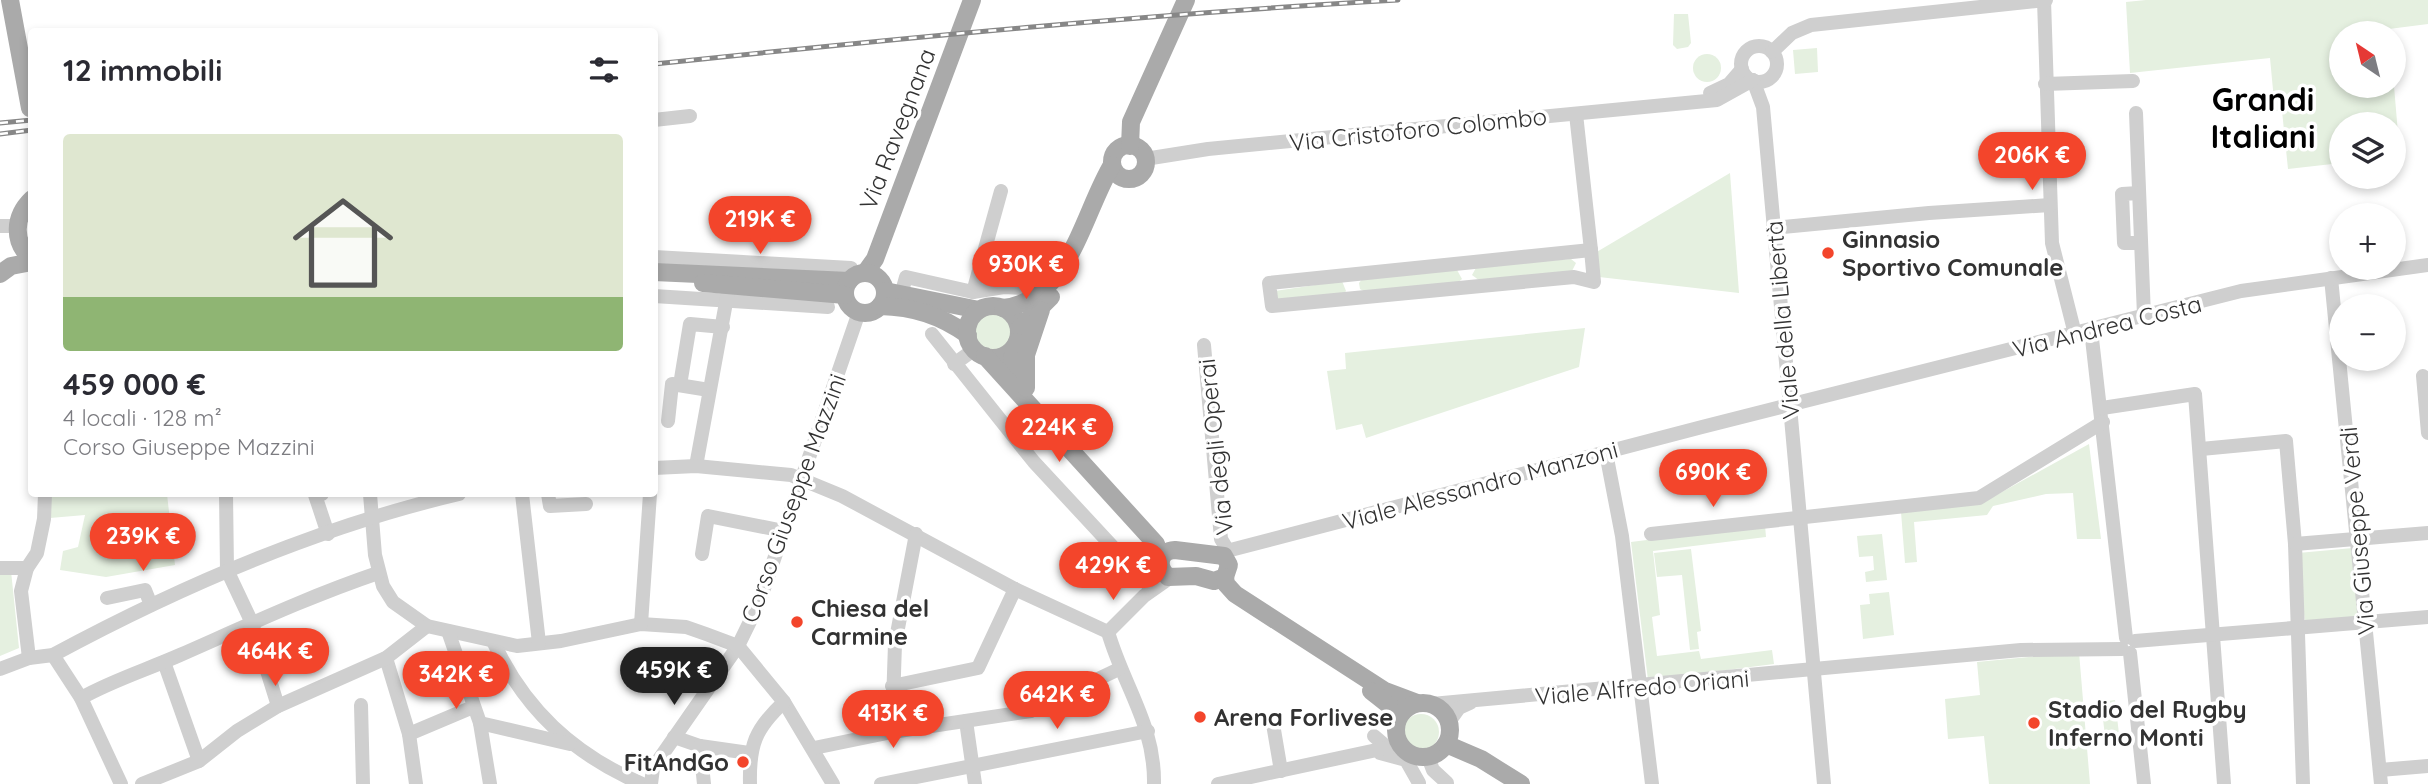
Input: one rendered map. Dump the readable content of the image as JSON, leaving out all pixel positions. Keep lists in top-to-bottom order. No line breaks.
{"streets":{"main road":["Via Ravegnana"],"street":["Via Cristoforo Colombo","Viale della Libertà","Via Andrea Costa","Via degli Operai","Viale Alessandro Manzoni","Corso Giuseppe Mazzini","Via Giuseppe Verdi","Viale Alfredo Oriani"]},"crossings":[["Via Ravegnana","Corso Giuseppe Mazzini"],["Viale della Libertà","Via Andrea Costa"],["Viale della Libertà","Viale Alessandro Manzoni"],["Viale della Libertà","Viale Alfredo Oriani"],["Via Andrea Costa","Viale Alessandro Manzoni"],["Via degli Operai","Viale Alessandro Manzoni"],["Via Giuseppe Verdi","Viale Alfredo Oriani"]],"districts":["Grandi Italiani"],"places":["Ginnasio Sportivo Comunale","Chiesa del Carmine","Arena Forlivese","Stadio del Rugby Inferno Monti","FitAndGo"],"north":"top left","page":{"map_buttons":["+","−"],"heading":"12 immobili","list":[{"name":"459 000 €","note":"4 locali · 128 m² · Corso Giuseppe Mazzini"}],"price":["206K €","219K €","930K €","224K €","690K €","239K €","429K €","464K €","459K €","342K €","642K €","413K €"]}}
